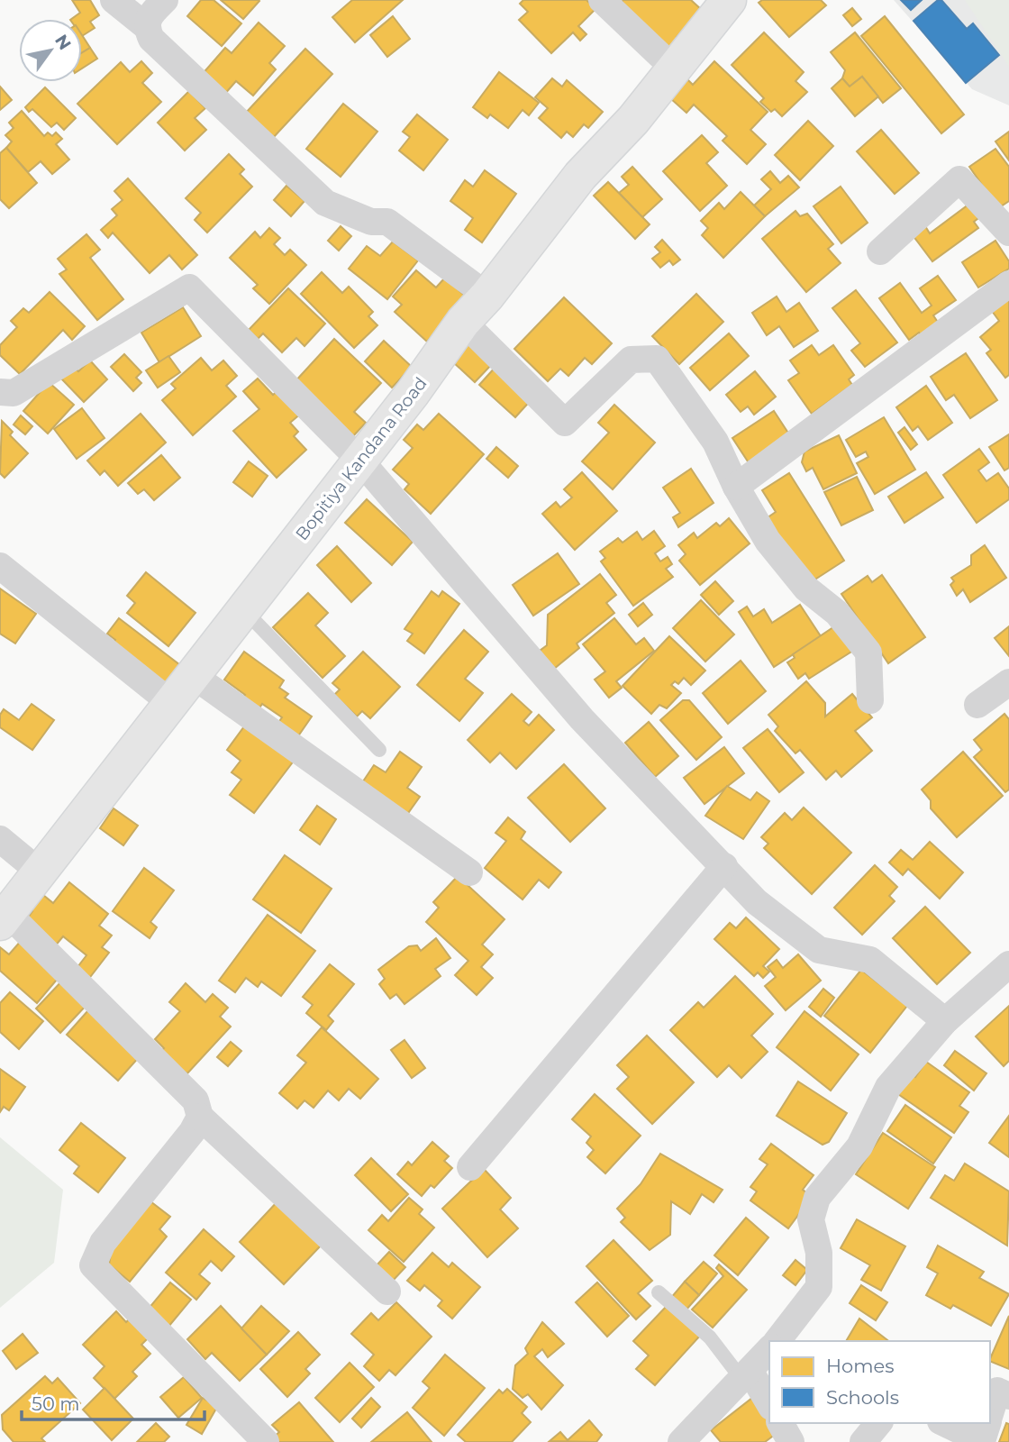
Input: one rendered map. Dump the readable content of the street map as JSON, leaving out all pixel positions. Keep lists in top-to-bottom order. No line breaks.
{"streets":{"main road":["Bopitiya Kandana Road"]},"legend":["Homes","Schools"],"scale_bar":"50 m","north":"top right"}
